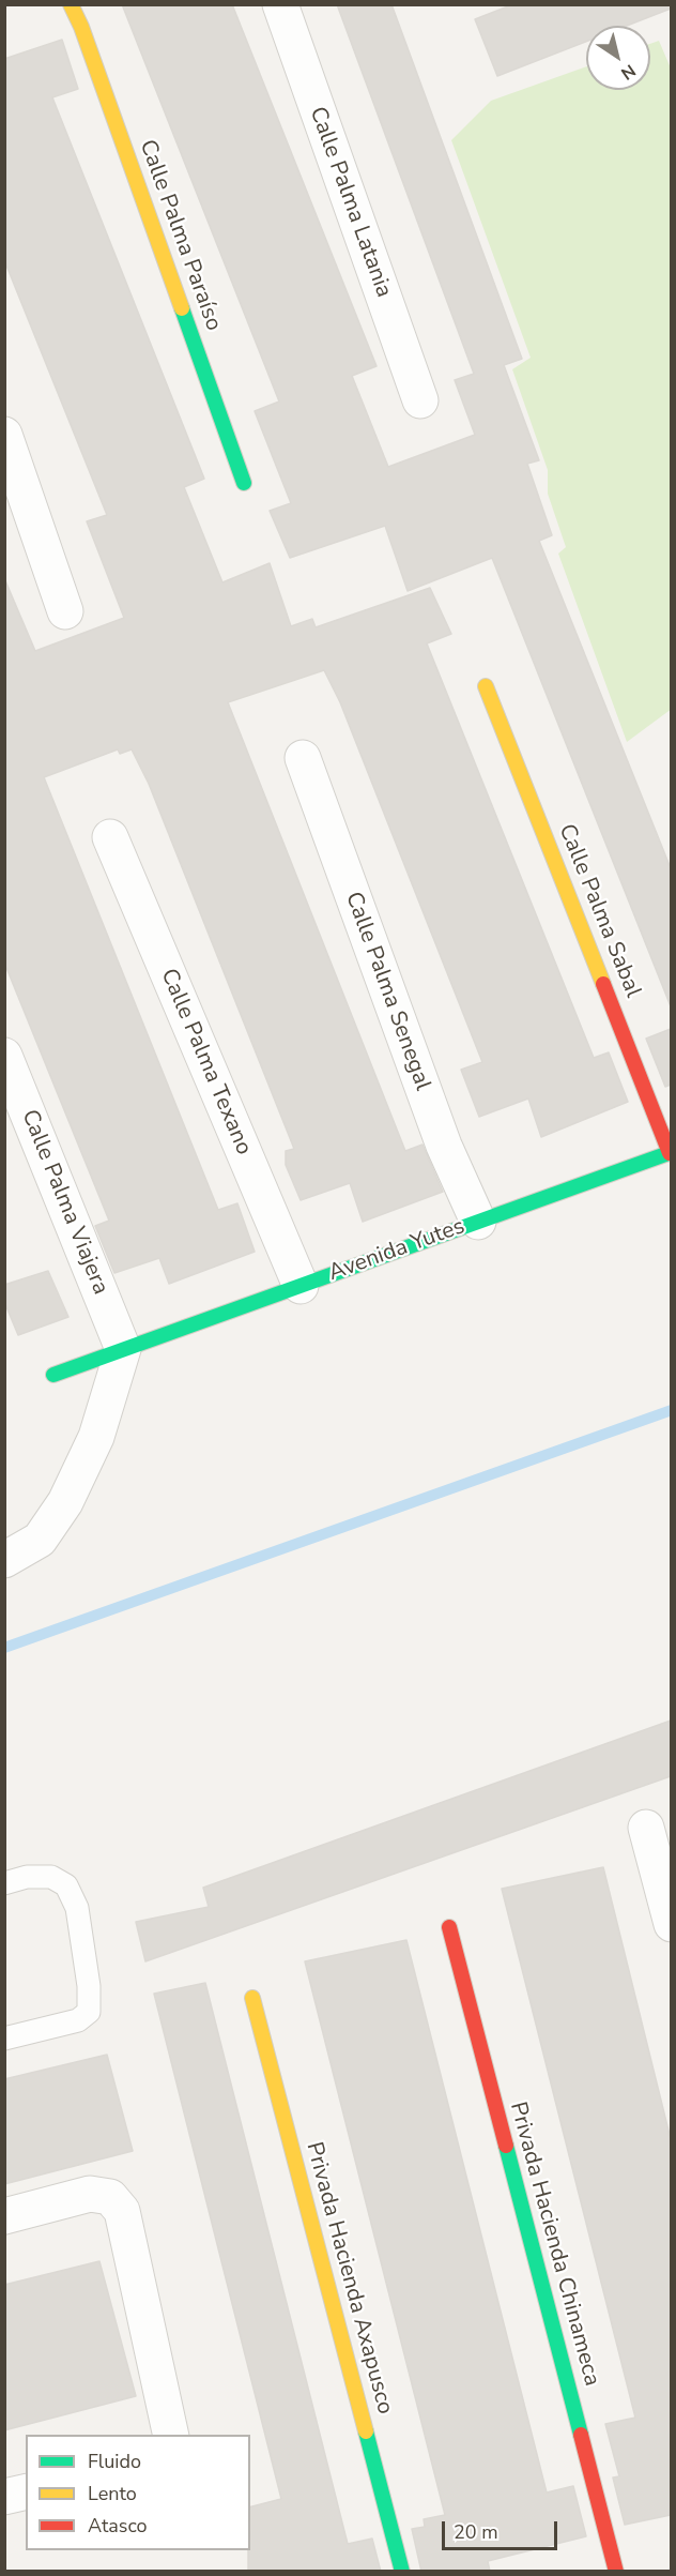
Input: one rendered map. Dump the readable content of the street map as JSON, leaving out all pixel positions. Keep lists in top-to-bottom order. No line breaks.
{"streets":{"street":["Calle Palma Latania","Calle Palma Paraíso","Calle Palma Sabal","Calle Palma Senegal","Calle Palma Texano","Calle Palma Viajera","Avenida Yutes","Privada Hacienda Chinameca","Privada Hacienda Axapusco"]},"crossings":[["Calle Palma Sabal","Avenida Yutes"],["Calle Palma Senegal","Avenida Yutes"],["Calle Palma Texano","Avenida Yutes"],["Calle Palma Viajera","Avenida Yutes"]],"legend":["Fluido","Lento","Atasco"],"scale_bar":"20 m","north":"bottom right"}
